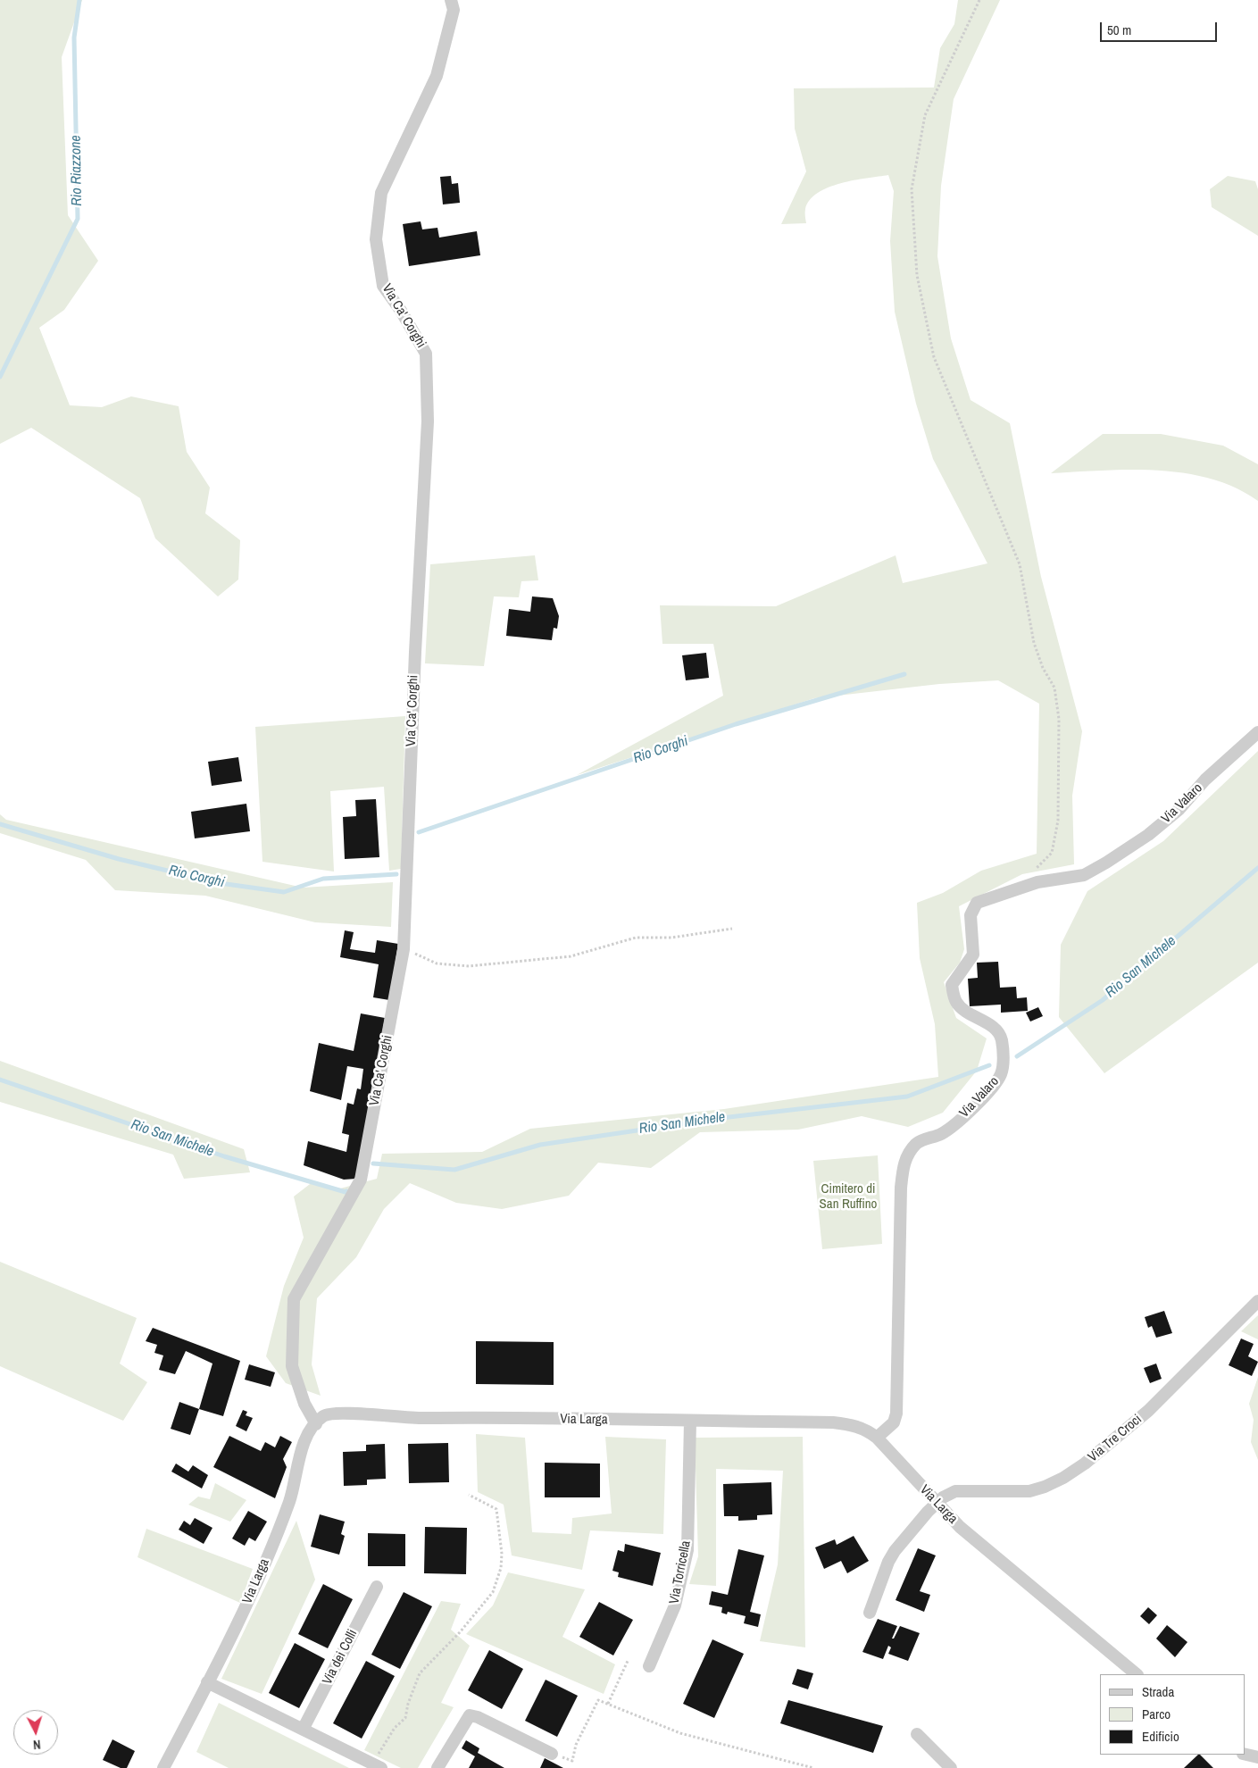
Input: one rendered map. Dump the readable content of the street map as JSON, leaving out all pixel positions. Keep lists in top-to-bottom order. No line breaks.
{"streets":{"street":["Via Ca' Corghi","Via Valaro","Via Larga","Via Tre Croci","Via Torricella","Via dei Colli"]},"crossings":[["Via Ca' Corghi","Via Larga"],["Via Valaro","Via Larga"],["Via Larga","Via Tre Croci"],["Via Larga","Via Torricella"]],"water":["Rio Riazzone","Rio Corghi","Rio San Michele"],"parks":["Cimitero di San Ruffino"],"legend":["Strada","Parco","Edificio"],"scale_bar":"50 m","north":"bottom"}
